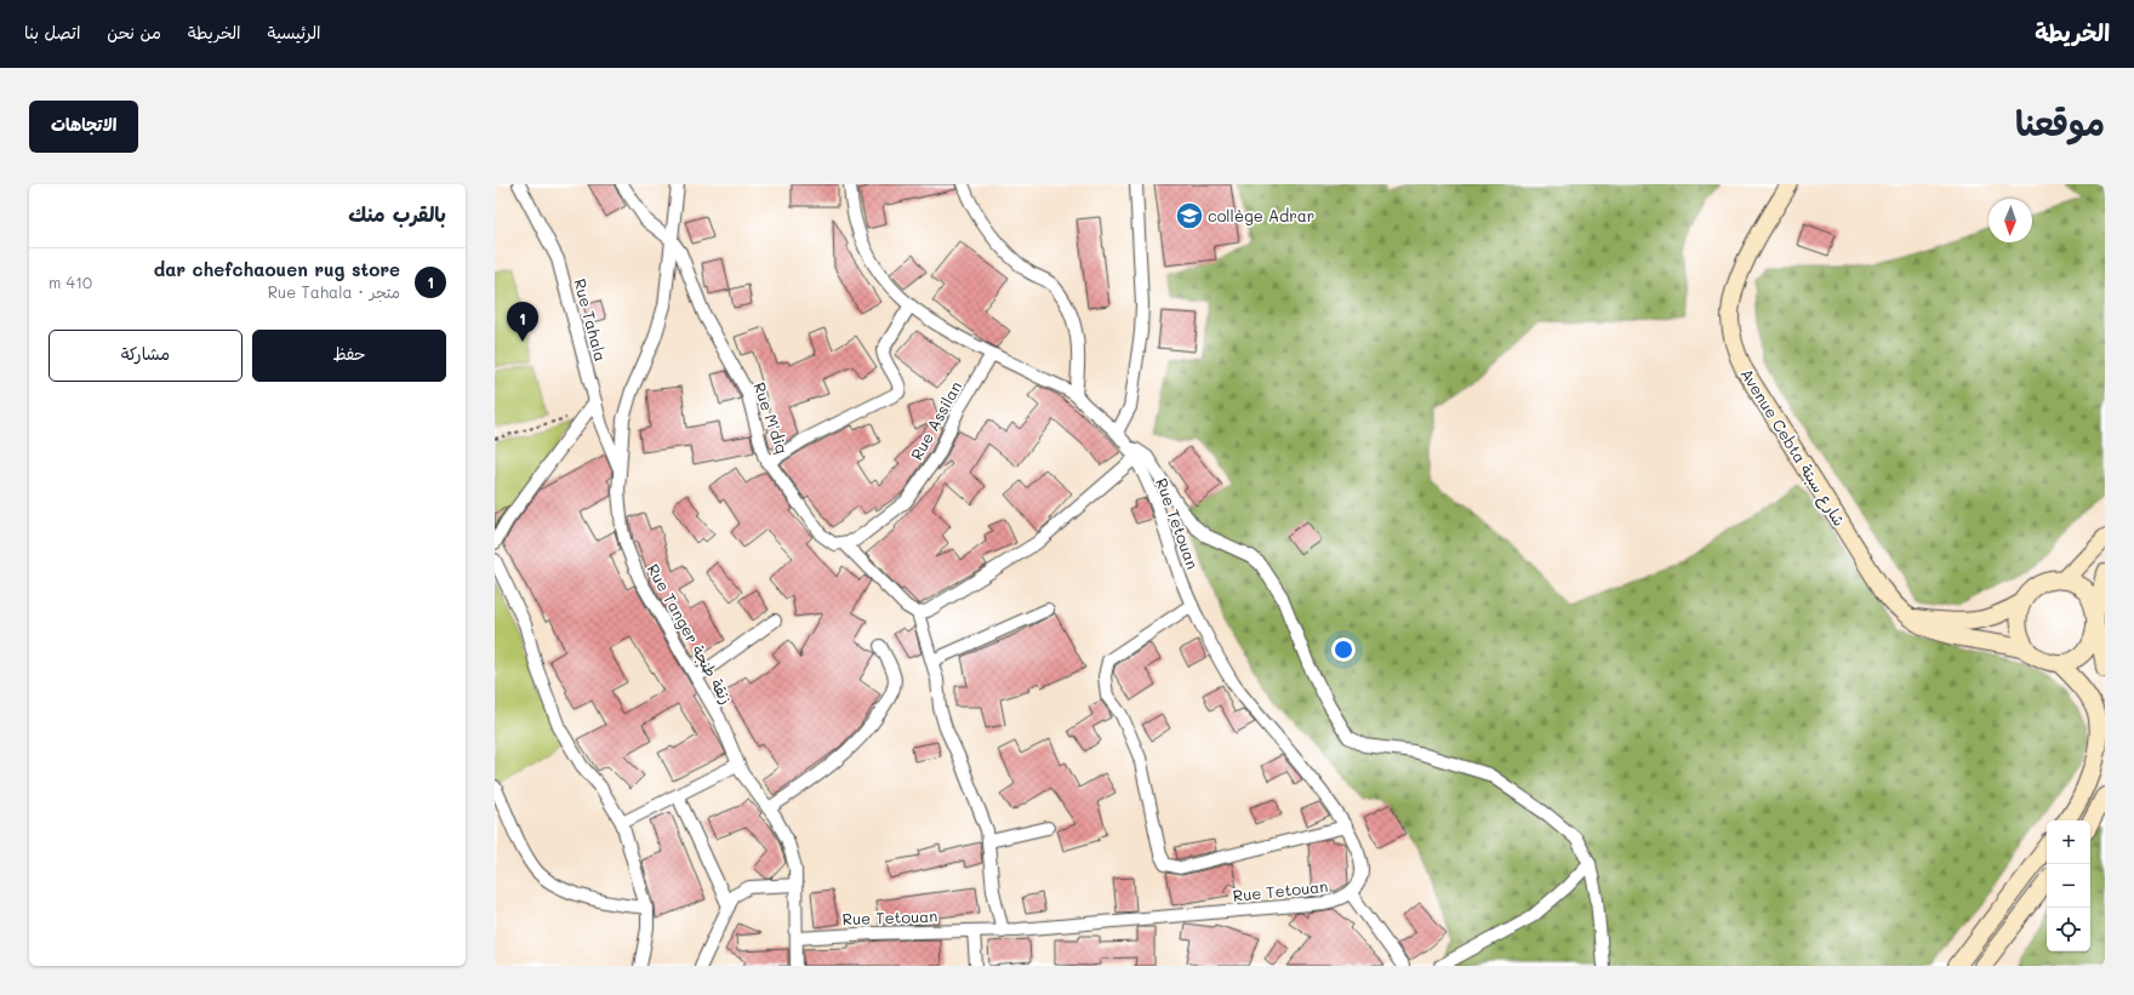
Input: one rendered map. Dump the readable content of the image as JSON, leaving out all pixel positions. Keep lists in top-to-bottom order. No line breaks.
{"streets":{"main road":["Avenue Cebta شارع سبتة"],"street":["Rue Tahala","Rue M'diq","Rue Assilan","Rue Tetouan","Rue Tanger زنقة طنجة"]},"crossings":[["Rue Tahala","Rue Tanger زنقة طنجة"],["Rue M'diq","Rue Assilan"],["Rue M'diq","Rue Tanger زنقة طنجة"],["Rue Assilan","Rue Tetouan"],["Rue Tetouan","Rue Tanger زنقة طنجة"]],"places":{"school or university":["collège Adrar"]},"north":"bottom","page":{"header":"الخريطة","nav":["الرئيسية","الخريطة","من نحن","اتصل بنا"],"title":"موقعنا","buttons":["الاتجاهات",["حفظ","مشاركة"]],"heading":"بالقرب منك","list":[{"mark":"1","name":"dar chefchaouen rug store","note":"متجر · Rue Tahala","value":"410 m"}],"pins":"1","map_buttons":["+","−"]}}
